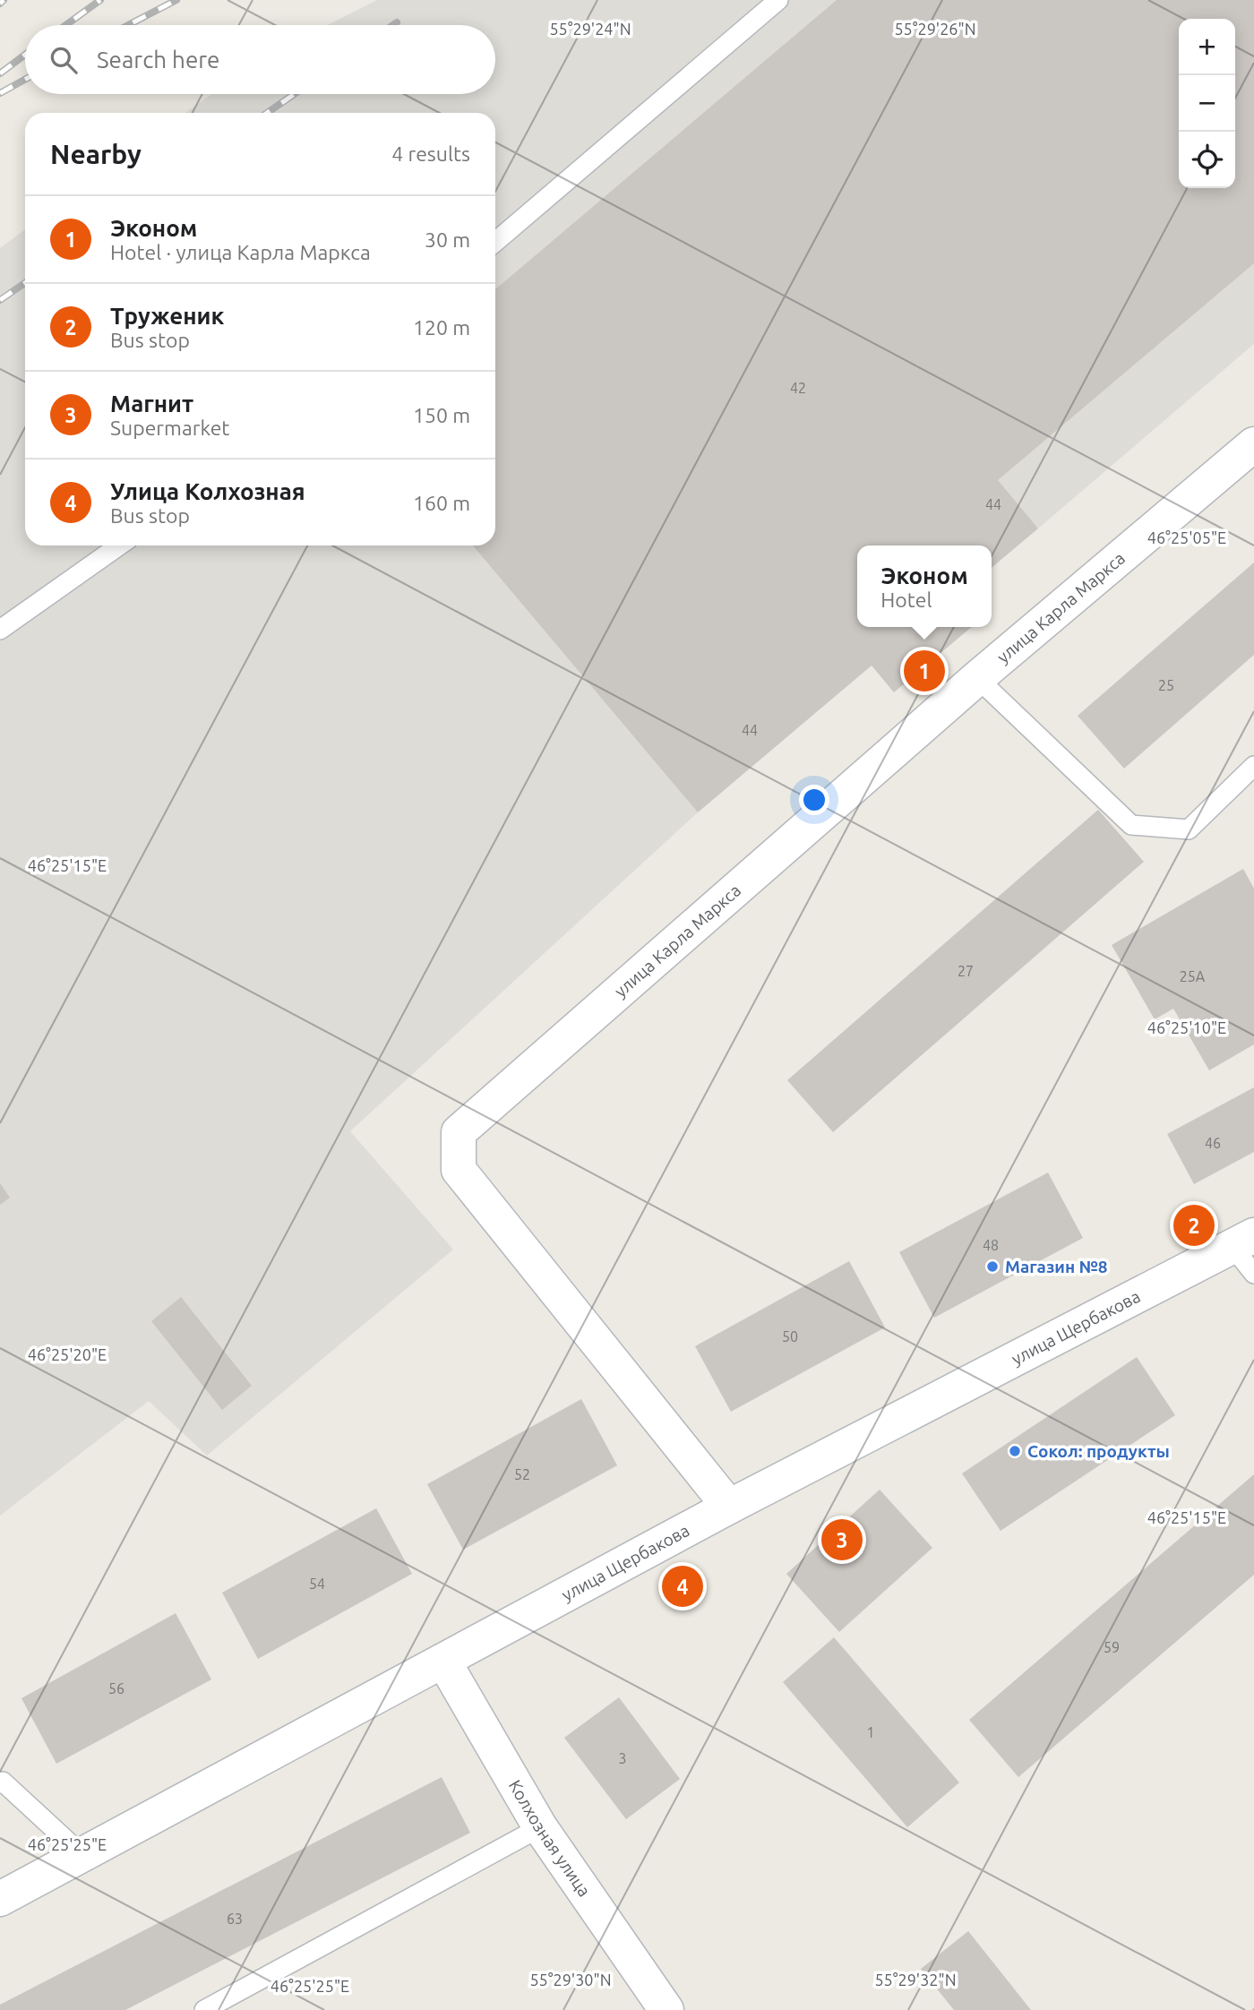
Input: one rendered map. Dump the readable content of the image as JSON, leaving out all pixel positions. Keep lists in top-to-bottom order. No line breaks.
{"streets":{"street":["улица Карла Маркса","улица Щербакова","Колхозная улица"]},"crossings":[["улица Карла Маркса","улица Щербакова"],["улица Щербакова","Колхозная улица"]],"places":["Магазин №8","Сокол: продукты"],"house_numbers":["42","44","25","44","27","25А","46","48","50","52","54","59","56","1","3","63"],"page":{"map_buttons":["+","−"],"search":"Search here","heading":["Nearby","4 results"],"list":[{"mark":"1","name":"Эконом","note":"Hotel · улица Карла Маркса","value":"30 m"},{"mark":"2","name":"Труженик","note":"Bus stop","value":"120 m"},{"mark":"3","name":"Магнит","note":"Supermarket","value":"150 m"},{"mark":"4","name":"Улица Колхозная","note":"Bus stop","value":"160 m"}],"popup":["Эконом","Hotel"],"pins":["1","2","3","4"]},"coordinates":["55°29'24\"N","55°29'26\"N","46°25'05\"E","46°25'15\"E","46°25'10\"E","46°25'20\"E","46°25'25\"E","55°29'30\"N","55°29'32\"N"]}
